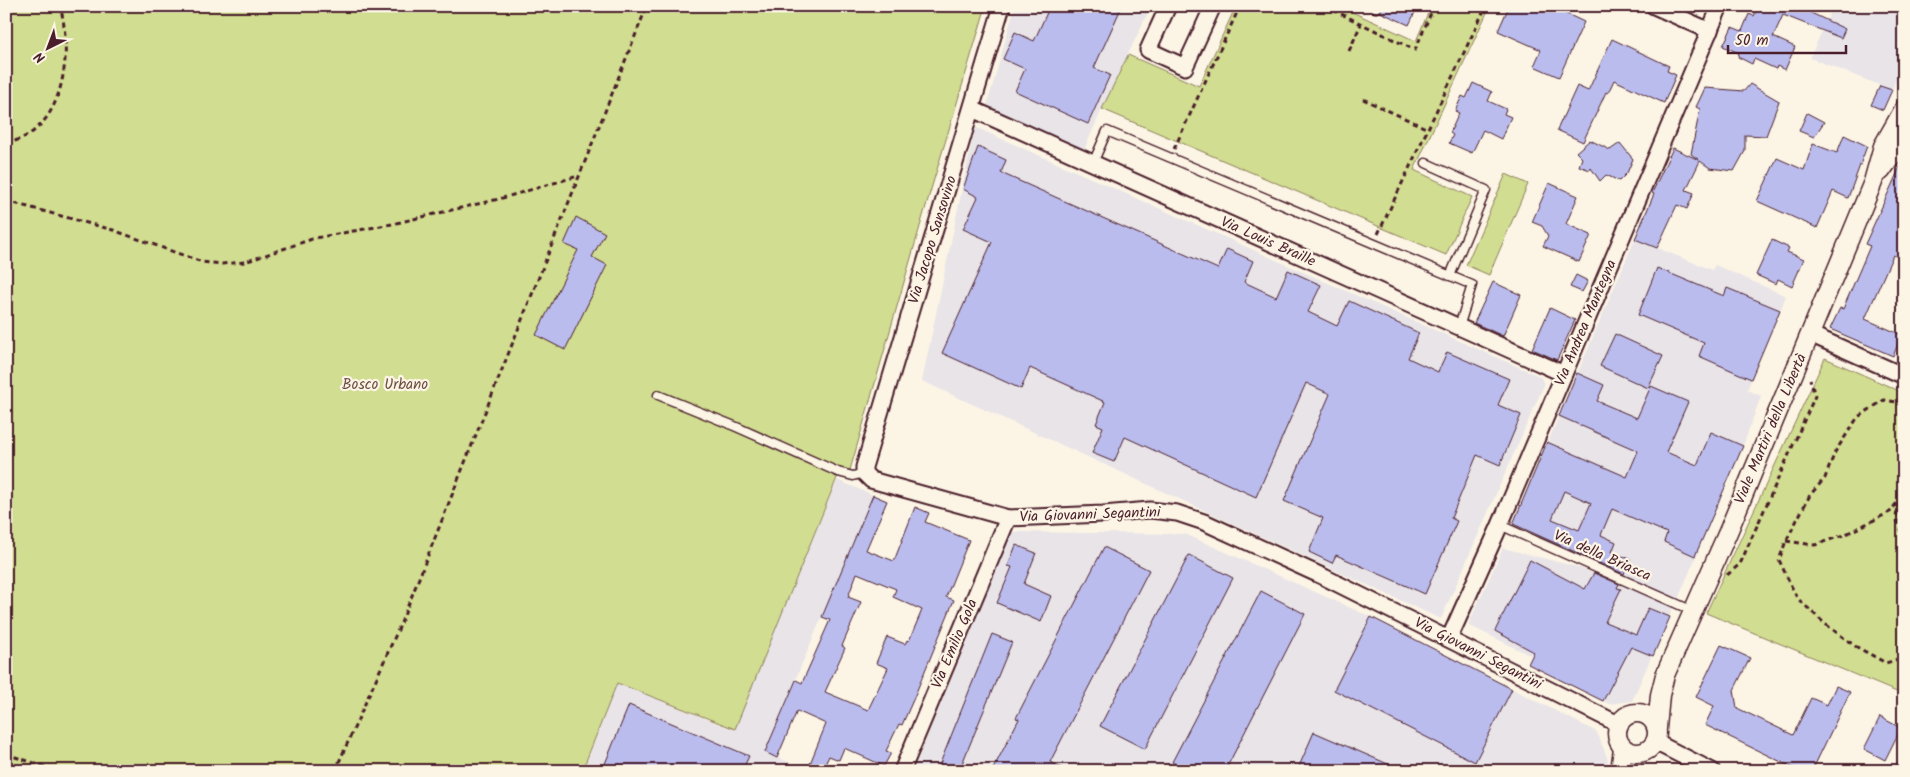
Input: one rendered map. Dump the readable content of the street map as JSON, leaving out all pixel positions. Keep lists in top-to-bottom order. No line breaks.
{"streets":{"street":["Via Jacopo Sansovino","Via Louis Braille","Via Andrea Mantegna","Viale Martiri della Libertà","Via Giovanni Segantini","Via Emilio Gola"],"lane":["Via della Briasca"]},"crossings":[["Via Jacopo Sansovino","Via Louis Braille"],["Via Jacopo Sansovino","Via Giovanni Segantini"],["Via Louis Braille","Via Andrea Mantegna"],["Via Andrea Mantegna","Via Giovanni Segantini"],["Via Andrea Mantegna","Via della Briasca"],["Viale Martiri della Libertà","Via Giovanni Segantini"],["Viale Martiri della Libertà","Via della Briasca"],["Via Giovanni Segantini","Via Emilio Gola"]],"parks":["Bosco Urbano"],"scale_bar":"50 m","north":"bottom left"}
